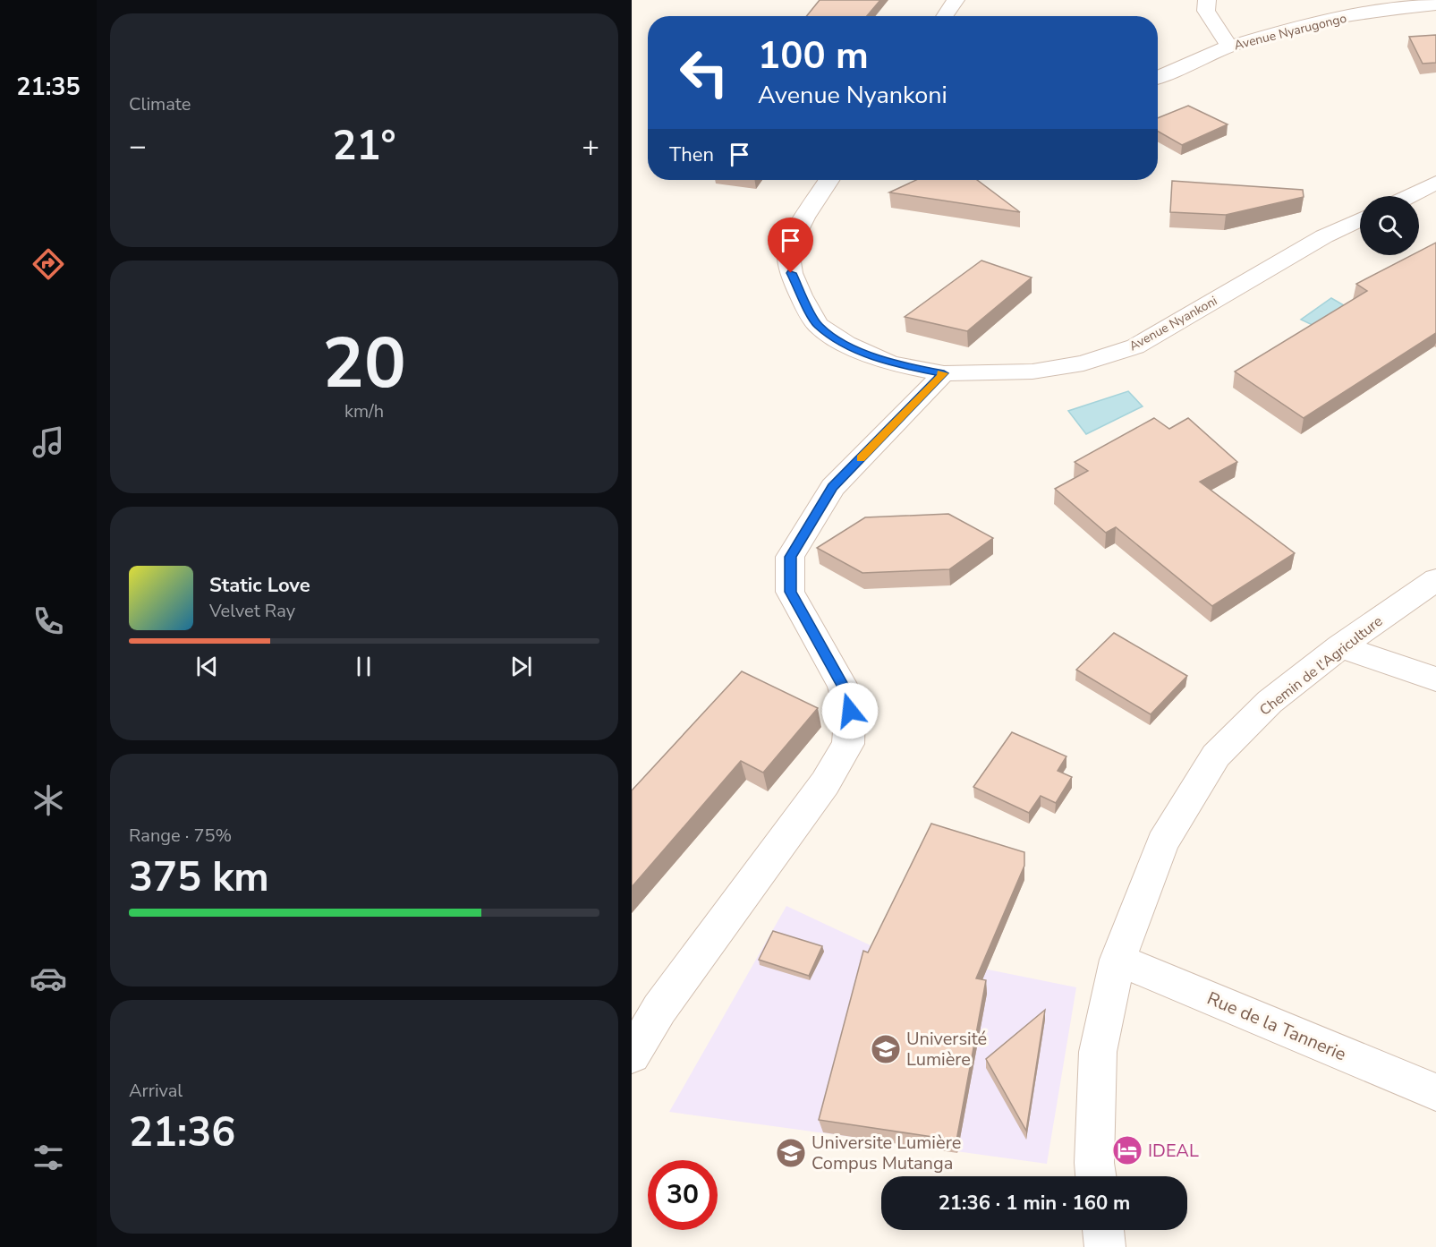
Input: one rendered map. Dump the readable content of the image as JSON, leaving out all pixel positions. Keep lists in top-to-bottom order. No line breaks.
{"streets":{"street":["Avenue Nyarugongo","Avenue Nyankoni","Chemin de l'Agriculture","Rue de la Tannerie"]},"crossings":[["Chemin de l'Agriculture","Rue de la Tannerie"]],"places":{"school or university":["Université Lumière","Universite Lumière Compus Mutanga"],"hotel":["IDEAL"]},"page":{"tabs":"21:35","tile":["Climate",["20","km/h"],["Range · 75%","375 km"],["Arrival","21:36"]],"turn":["100 m","Avenue Nyankoni"],"heat":["−","21°","+"],"then":"Then","song":["Static Love","Velvet Ray"],"limit":"30","trip":"21:36 · 1 min · 160 m"}}
